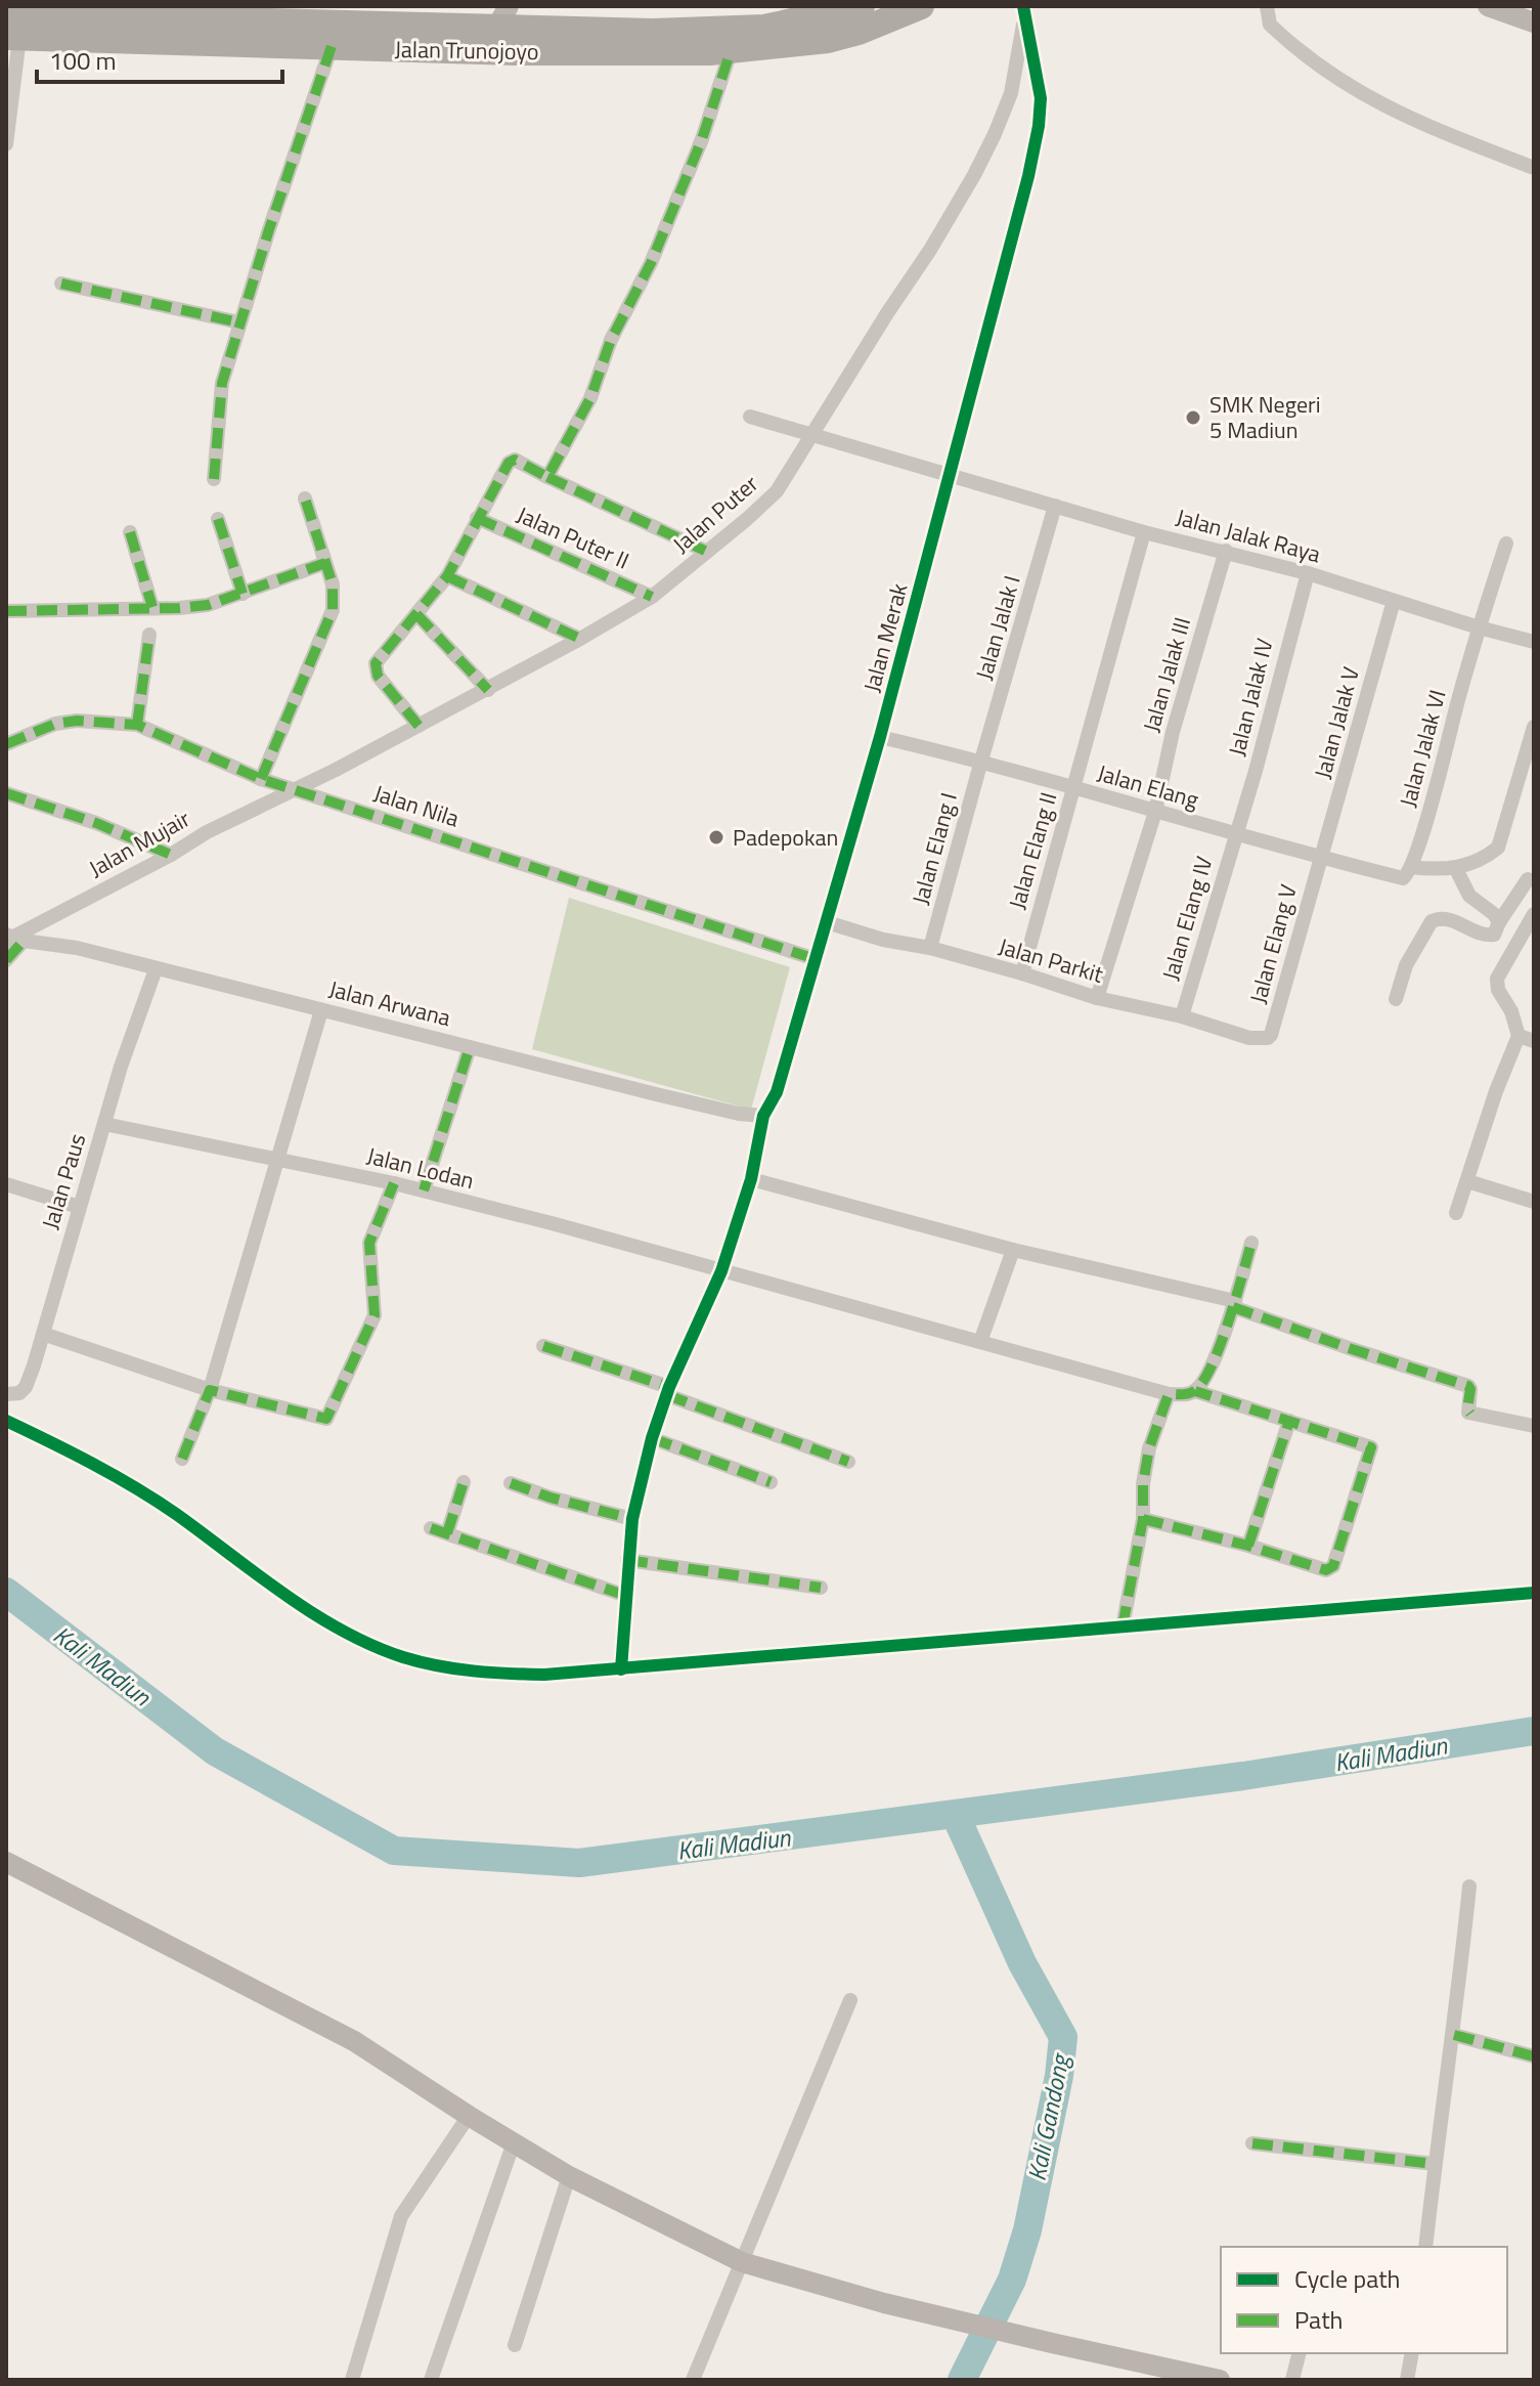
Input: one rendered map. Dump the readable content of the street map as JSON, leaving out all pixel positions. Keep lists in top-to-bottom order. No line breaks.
{"streets":{"highway":["Jalan Trunojoyo"],"street":["Jalan Puter","Jalan Jalak Raya","Jalan Puter II","Jalan Jalak I","Jalan Merak","Jalan Jalak III","Jalan Jalak IV","Jalan Jalak V","Jalan Jalak VI","Jalan Elang","Jalan Nila","Jalan Mujair","Jalan Elang I","Jalan Elang II","Jalan Elang IV","Jalan Elang V","Jalan Parkit","Jalan Arwana","Jalan Lodan","Jalan Paus"]},"crossings":[["Jalan Puter","Jalan Jalak Raya"],["Jalan Puter","Jalan Puter II"],["Jalan Puter","Jalan Merak"],["Jalan Puter","Jalan Nila"],["Jalan Puter","Jalan Mujair"],["Jalan Jalak Raya","Jalan Jalak I"],["Jalan Jalak Raya","Jalan Merak"],["Jalan Jalak Raya","Jalan Jalak III"],["Jalan Jalak Raya","Jalan Jalak IV"],["Jalan Jalak Raya","Jalan Jalak V"],["Jalan Jalak Raya","Jalan Jalak VI"],["Jalan Jalak Raya","Jalan Elang II"],["Jalan Jalak I","Jalan Elang"],["Jalan Jalak I","Jalan Elang I"],["Jalan Merak","Jalan Elang"],["Jalan Merak","Jalan Nila"],["Jalan Merak","Jalan Parkit"],["Jalan Merak","Jalan Arwana"],["Jalan Merak","Jalan Lodan"],["Jalan Jalak III","Jalan Elang"],["Jalan Jalak III","Jalan Parkit"],["Jalan Jalak IV","Jalan Elang"],["Jalan Jalak IV","Jalan Elang IV"],["Jalan Jalak V","Jalan Elang"],["Jalan Jalak V","Jalan Elang V"],["Jalan Jalak VI","Jalan Elang"],["Jalan Elang","Jalan Elang I"],["Jalan Elang","Jalan Elang II"],["Jalan Elang","Jalan Elang IV"],["Jalan Elang","Jalan Elang V"],["Jalan Nila","Jalan Mujair"],["Jalan Mujair","Jalan Arwana"],["Jalan Elang I","Jalan Parkit"],["Jalan Elang II","Jalan Parkit"],["Jalan Elang IV","Jalan Parkit"],["Jalan Elang V","Jalan Parkit"],["Jalan Arwana","Jalan Paus"],["Jalan Lodan","Jalan Paus"]],"water":["Kali Madiun","Kali Gandong"],"places":["SMK Negeri 5 Madiun","Padepokan"],"legend":["Cycle path","Path"],"scale_bar":"100 m"}
